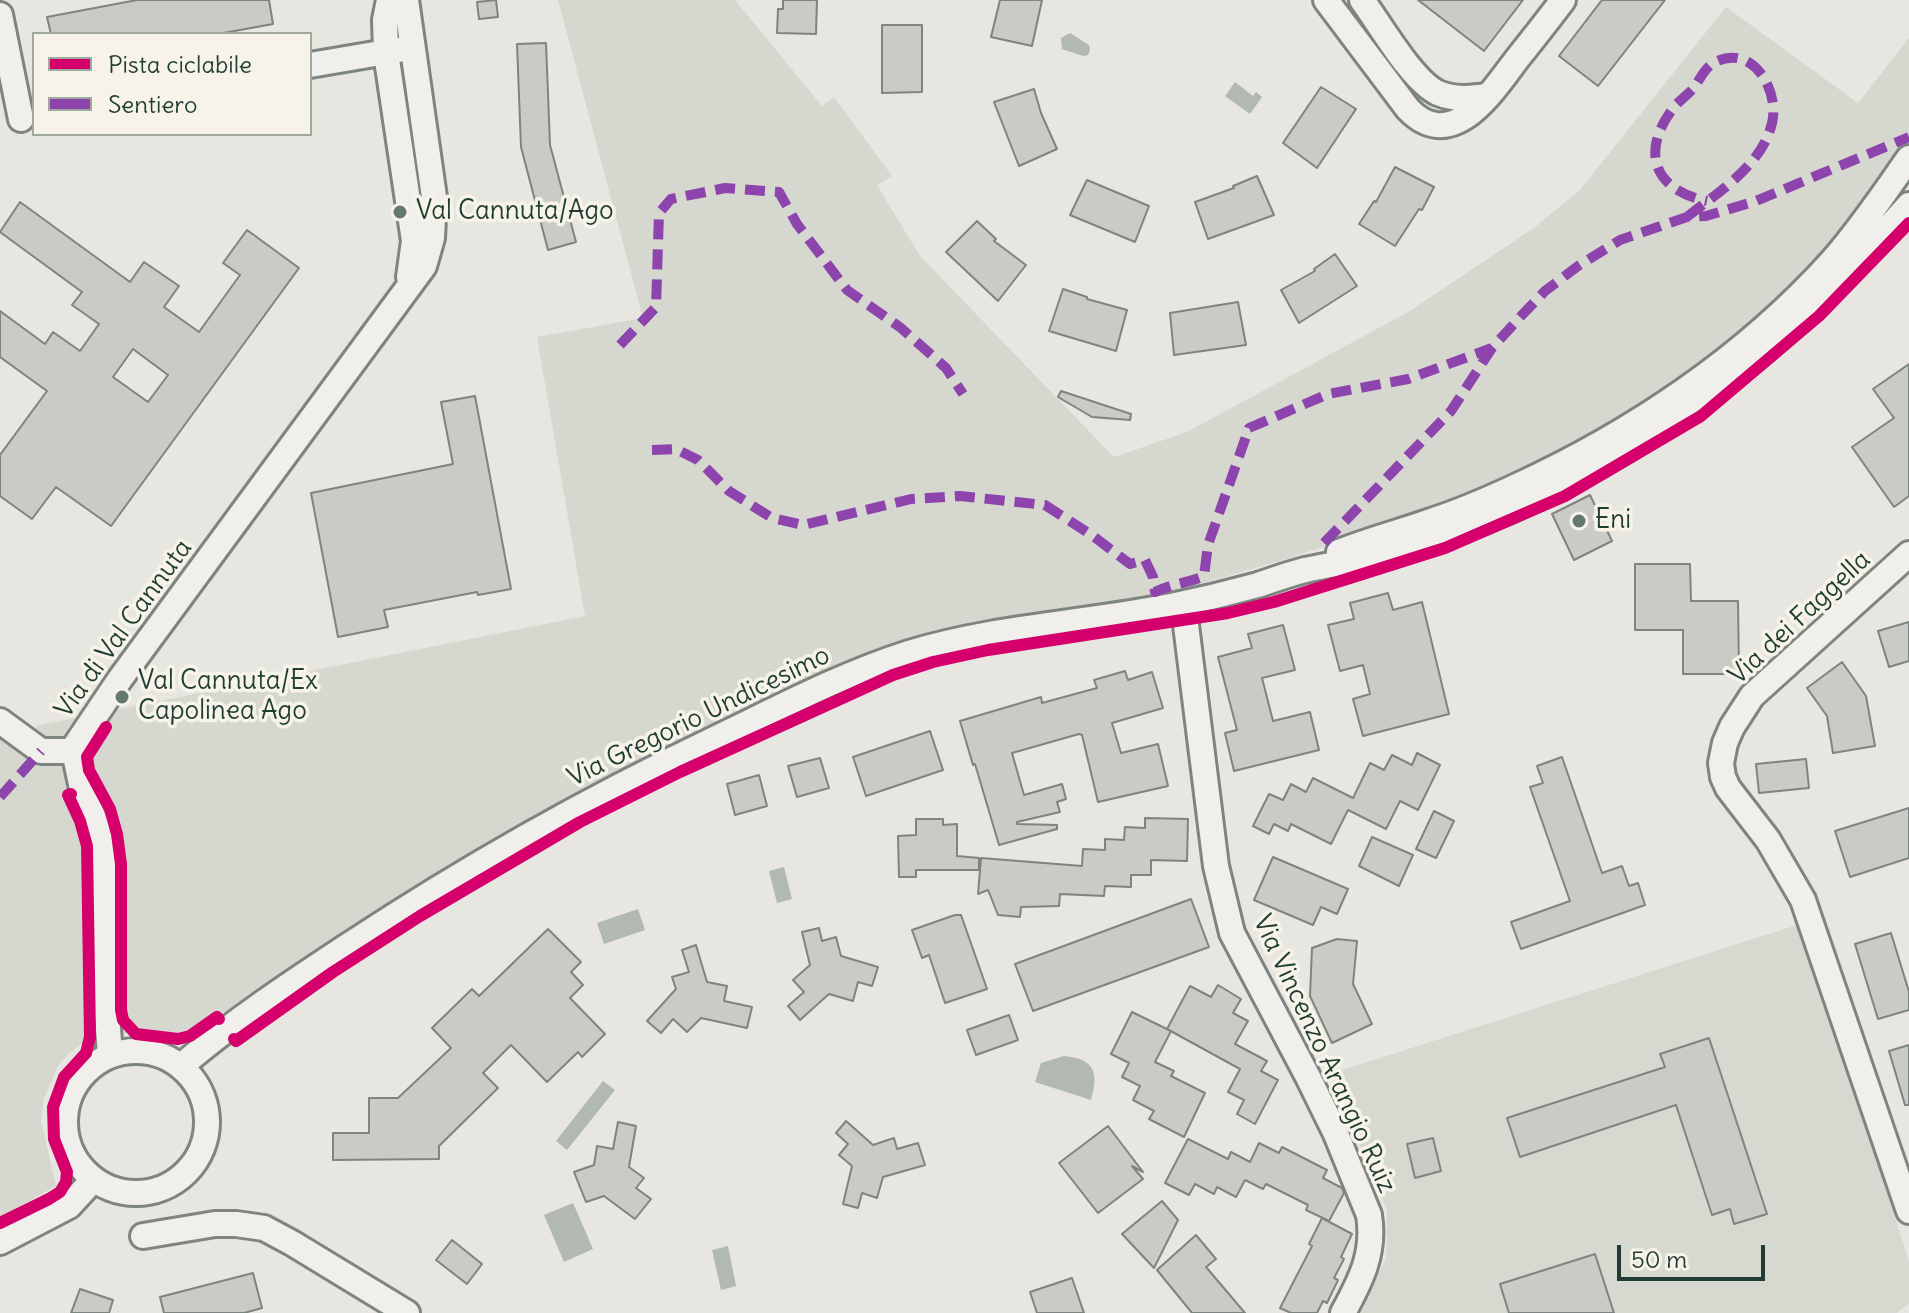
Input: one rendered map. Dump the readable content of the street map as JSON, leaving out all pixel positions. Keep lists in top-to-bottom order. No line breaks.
{"streets":{"street":["Via dei Faggella","Via di Val Cannuta","Via Gregorio Undicesimo","Via Vincenzo Arangio Ruiz"]},"crossings":[["Via di Val Cannuta","Via Gregorio Undicesimo"]],"places":["Val Cannuta/Ago","Eni","Val Cannuta/Ex Capolinea Ago"],"legend":["Pista ciclabile","Sentiero"],"scale_bar":"50 m"}
